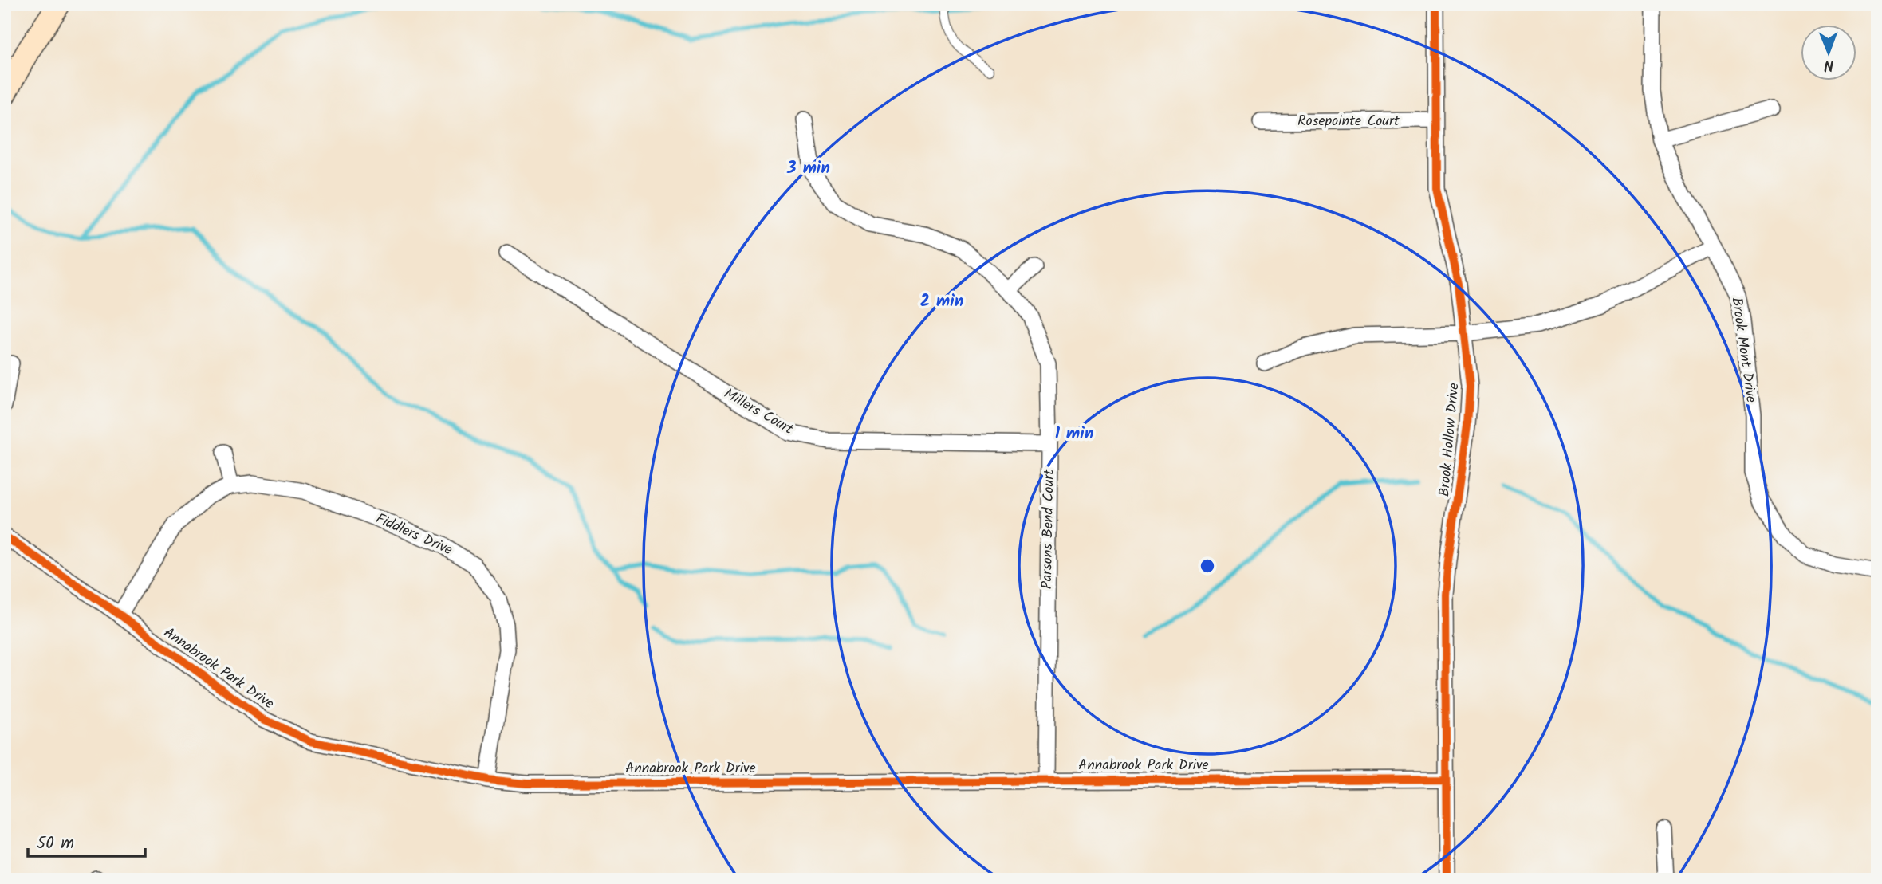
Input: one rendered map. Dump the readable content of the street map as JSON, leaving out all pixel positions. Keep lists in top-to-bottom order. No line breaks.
{"streets":{"street":["Rosepointe Court","Brook Mont Drive","Millers Court","Brook Hollow Drive","Parsons Bend Court","Fiddlers Drive","Annabrook Park Drive"]},"crossings":[["Rosepointe Court","Brook Hollow Drive"],["Millers Court","Parsons Bend Court"],["Brook Hollow Drive","Annabrook Park Drive"],["Parsons Bend Court","Annabrook Park Drive"],["Fiddlers Drive","Annabrook Park Drive"]],"scale_bar":"50 m","north":"bottom","rings":["3 min","2 min","1 min"]}
